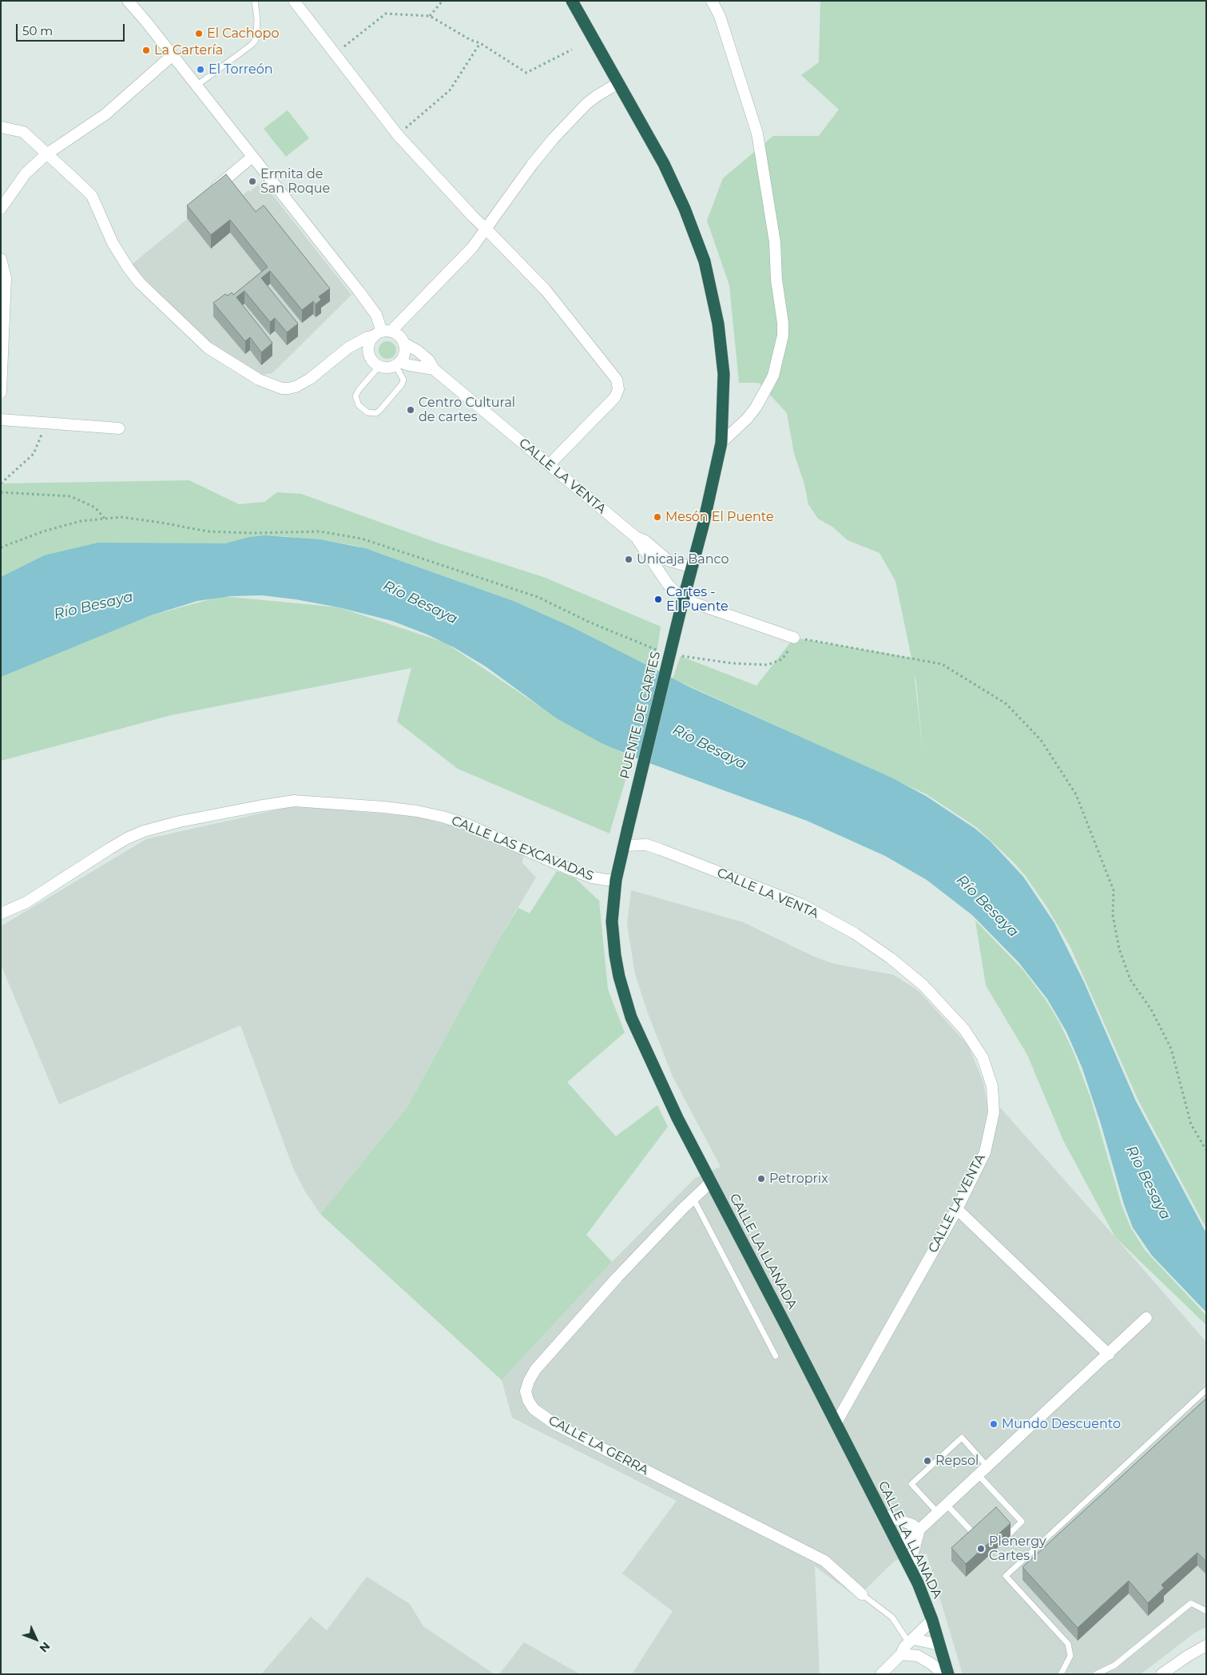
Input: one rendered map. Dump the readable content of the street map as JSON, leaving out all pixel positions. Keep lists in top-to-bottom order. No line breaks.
{"streets":{"highway":["PUENTE DE CARTES","CALLE LA LLANADA"],"street":["CALLE LA VENTA","CALLE LAS EXCAVADAS","CALLE LA GERRA"]},"crossings":[["CALLE LA VENTA","PUENTE DE CARTES"],["CALLE LA VENTA","CALLE LA LLANADA"],["PUENTE DE CARTES","CALLE LA LLANADA"],["CALLE LAS EXCAVADAS","CALLE LA LLANADA"],["CALLE LA LLANADA","CALLE LA GERRA"]],"water":["Río Besaya"],"places":["El Cachopo","La Cartería","El Torreón","Ermita de San Roque","Centro Cultural de cartes","Mesón El Puente","Unicaja Banco","Cartes - El Puente","Petroprix","Mundo Descuento","Repsol","Plenergy Cartes I"],"scale_bar":"50 m","north":"bottom right"}
